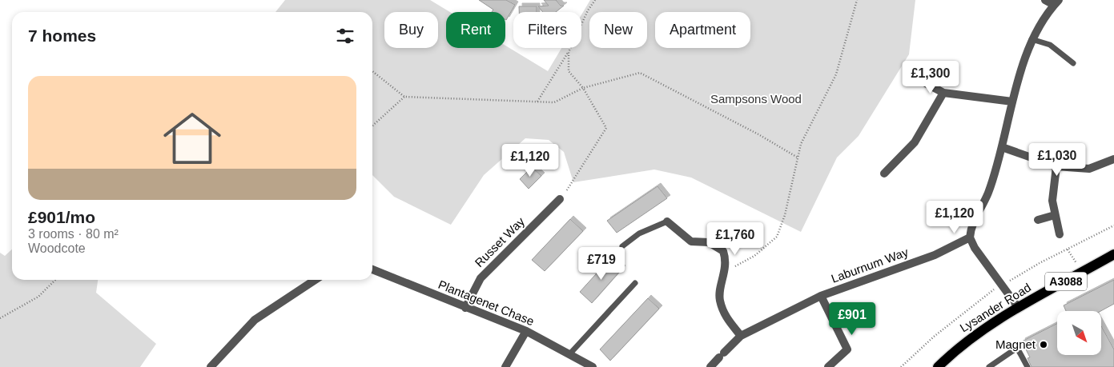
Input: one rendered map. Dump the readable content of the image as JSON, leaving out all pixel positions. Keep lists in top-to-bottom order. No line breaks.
{"streets":{"main road":["A3088","Lysander Road"],"street":["Russet Way","Laburnum Way","Plantagenet Chase"]},"crossings":[["Russet Way","Plantagenet Chase"]],"parks":["Sampsons Wood"],"places":["Magnet"],"north":"bottom right","page":{"chip":["Buy","Rent","Filters","New","Apartment"],"heading":"7 homes","list":[{"name":"£901/mo","note":"3 rooms · 80 m² · Woodcote"}],"price":["£1,300","£1,030","£1,120","£1,120","£1,760","£719","£901"]}}
